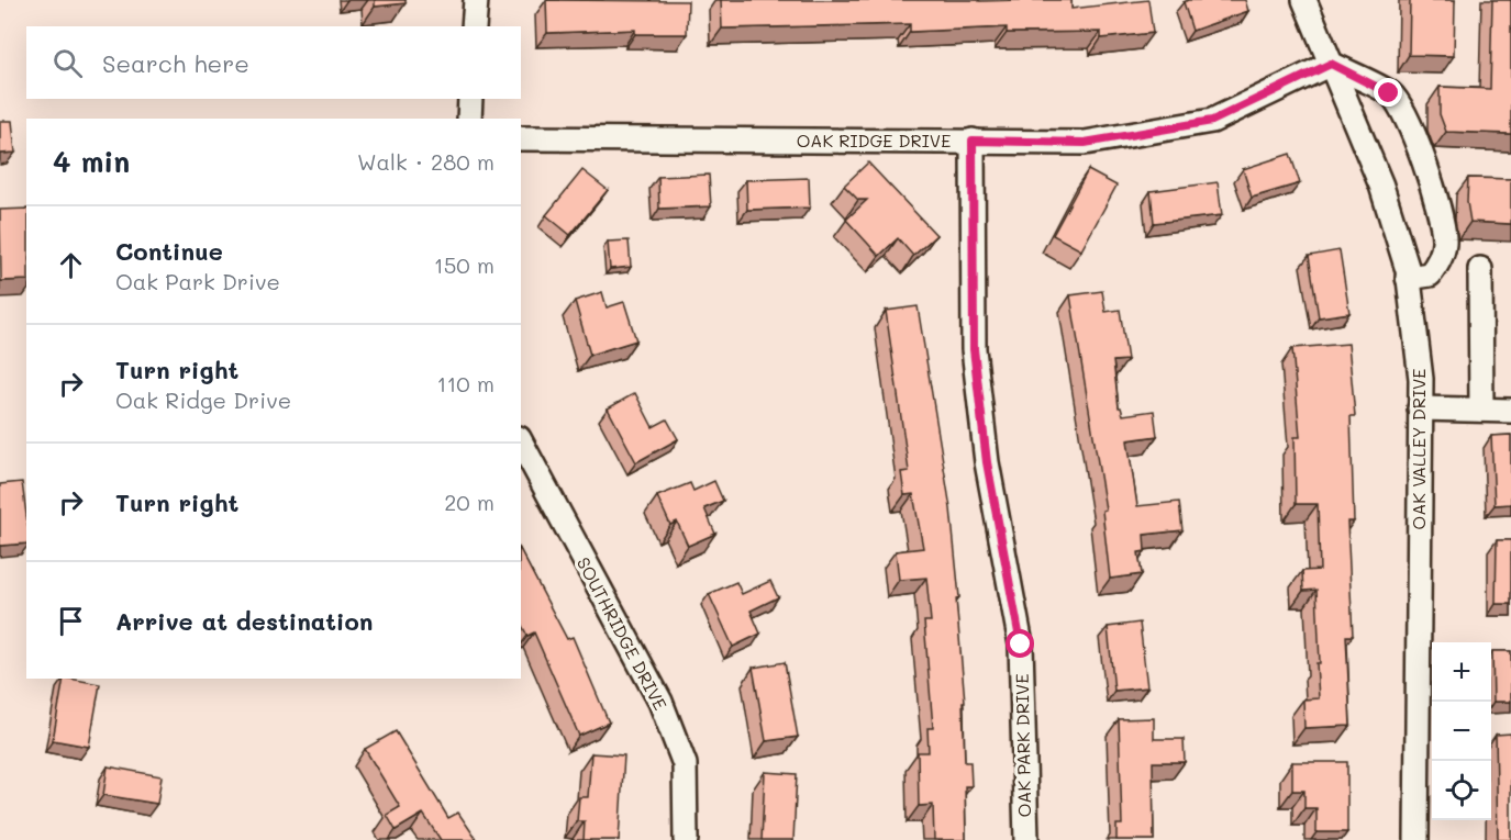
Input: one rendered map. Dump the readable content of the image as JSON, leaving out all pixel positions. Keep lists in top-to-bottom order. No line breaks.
{"streets":{"street":["OAK RIDGE DRIVE","OAK VALLEY DRIVE","SOUTHRIDGE DRIVE","OAK PARK DRIVE"]},"crossings":[["OAK RIDGE DRIVE","OAK VALLEY DRIVE"],["OAK RIDGE DRIVE","OAK PARK DRIVE"]],"page":{"search":"Search here","heading":["4 min","Walk · 280 m"],"list":[["Continue","Oak Park Drive","150 m"],["Turn right","Oak Ridge Drive","110 m"],["Turn right","20 m"],"Arrive at destination"],"map_buttons":["+","−"]}}
